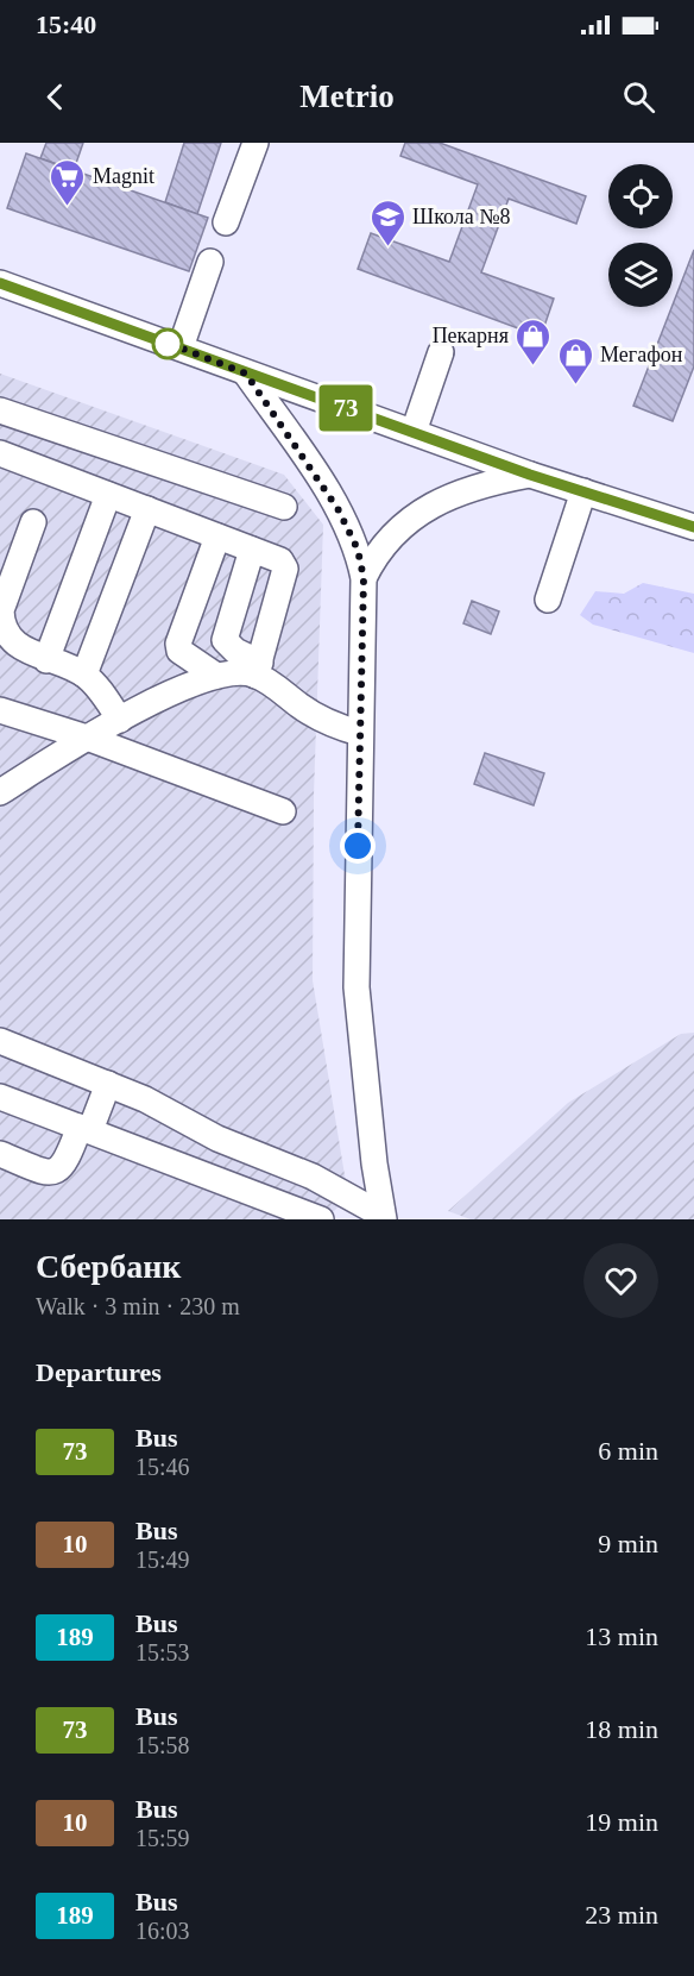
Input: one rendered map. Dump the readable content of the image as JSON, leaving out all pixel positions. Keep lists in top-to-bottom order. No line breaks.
{"places":{"supermarket":["Magnit"],"school or university":["Школа №8"],"shop":["Пекарня","Мегафон"]},"lines":["bus line 73"],"page":{"status":"15:40","header":"Metrio","on_map":"73","heading":[["Сбербанк","Walk · 3 min · 230 m"],"Departures"],"list":[{"mark":"73","name":"Bus","note":"15:46","value":"6 min"},{"mark":"10","name":"Bus","note":"15:49","value":"9 min"},{"mark":"189","name":"Bus","note":"15:53","value":"13 min"},{"mark":"73","name":"Bus","note":"15:58","value":"18 min"},{"mark":"10","name":"Bus","note":"15:59","value":"19 min"},{"mark":"189","name":"Bus","note":"16:03","value":"23 min"}]}}
